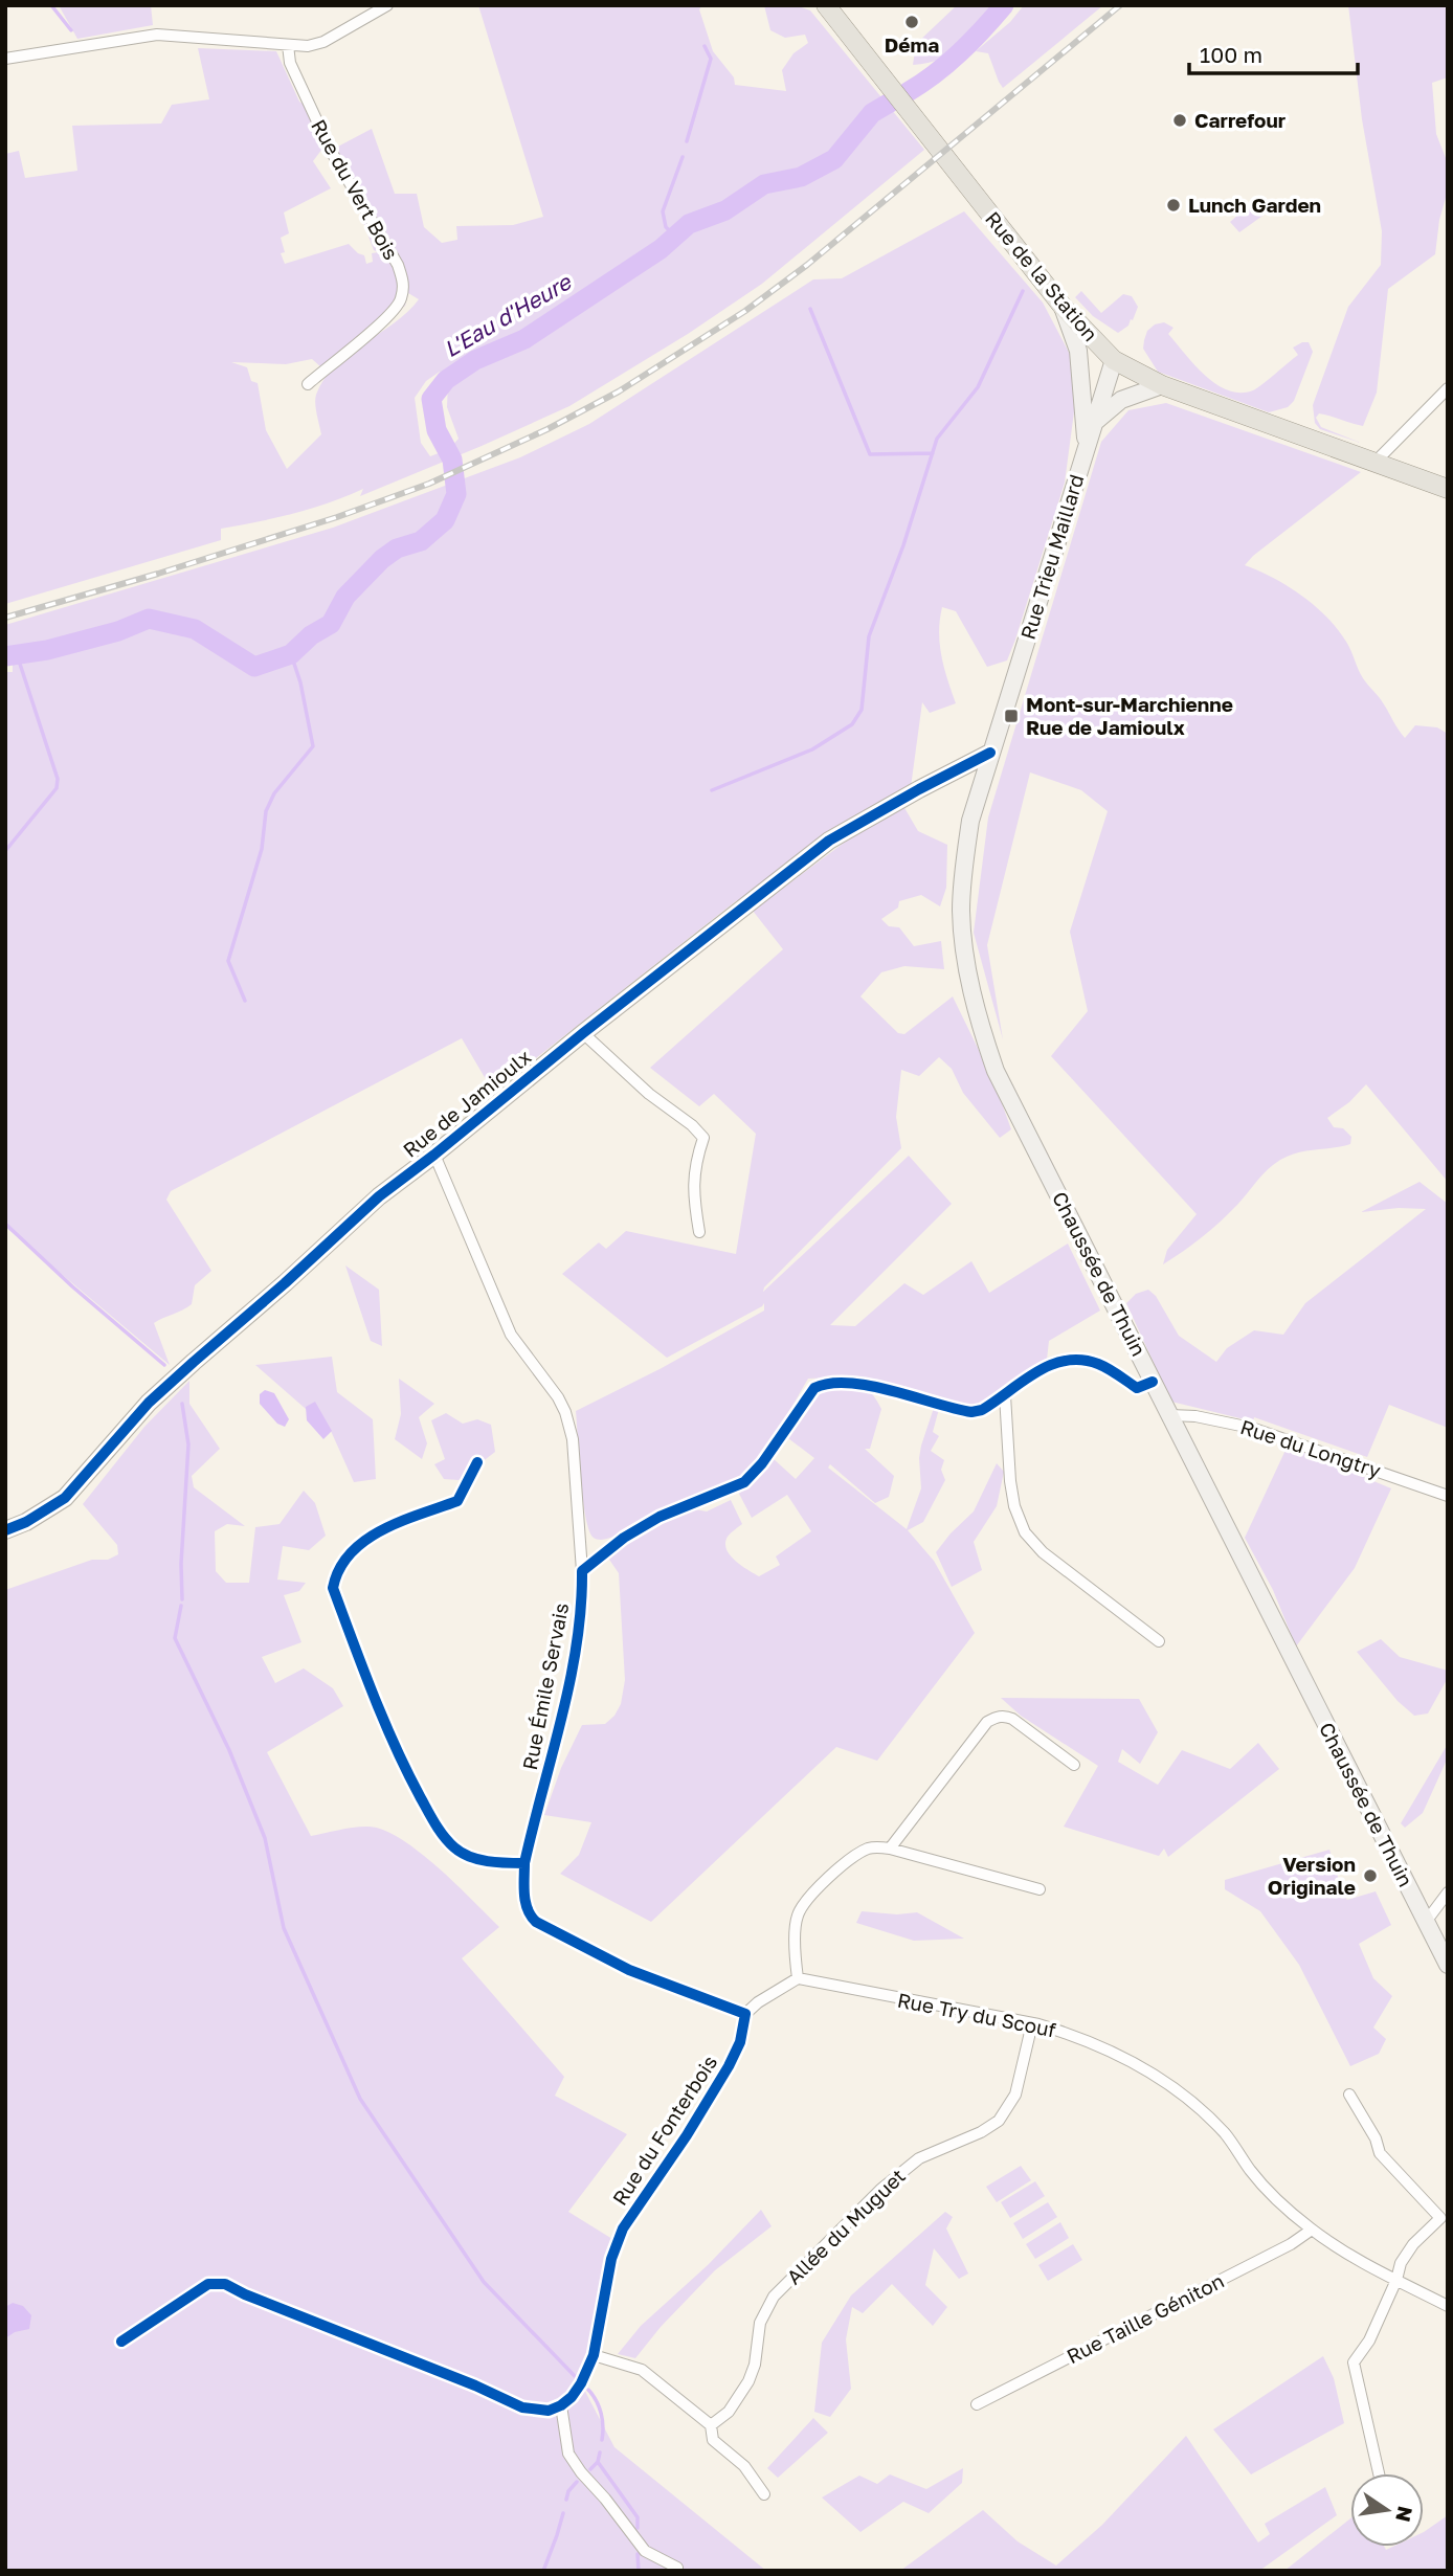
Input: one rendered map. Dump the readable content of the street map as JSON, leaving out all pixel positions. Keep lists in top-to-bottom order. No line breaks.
{"streets":{"main road":["Rue de la Station","Rue Trieu Maillard","Rue de Jamioulx","Chaussée de Thuin"],"street":["Rue du Vert Bois","Rue du Longtry","Rue Émile Servais","Rue Try du Scouf","Rue du Fonterbois","Allée du Muguet","Rue Taille Géniton"]},"crossings":[["Rue de la Station","Rue Trieu Maillard"],["Rue Trieu Maillard","Rue de Jamioulx"],["Rue Trieu Maillard","Chaussée de Thuin"],["Rue de Jamioulx","Chaussée de Thuin"],["Rue de Jamioulx","Rue Émile Servais"],["Chaussée de Thuin","Rue du Longtry"],["Rue Try du Scouf","Allée du Muguet"],["Rue Try du Scouf","Rue Taille Géniton"]],"water":["L'Eau d'Heure"],"places":{"other":["Déma","Carrefour","Lunch Garden","Version Originale"],"transit":["Mont-sur-Marchienne Rue de Jamioulx"]},"scale_bar":"100 m","north":"right"}
